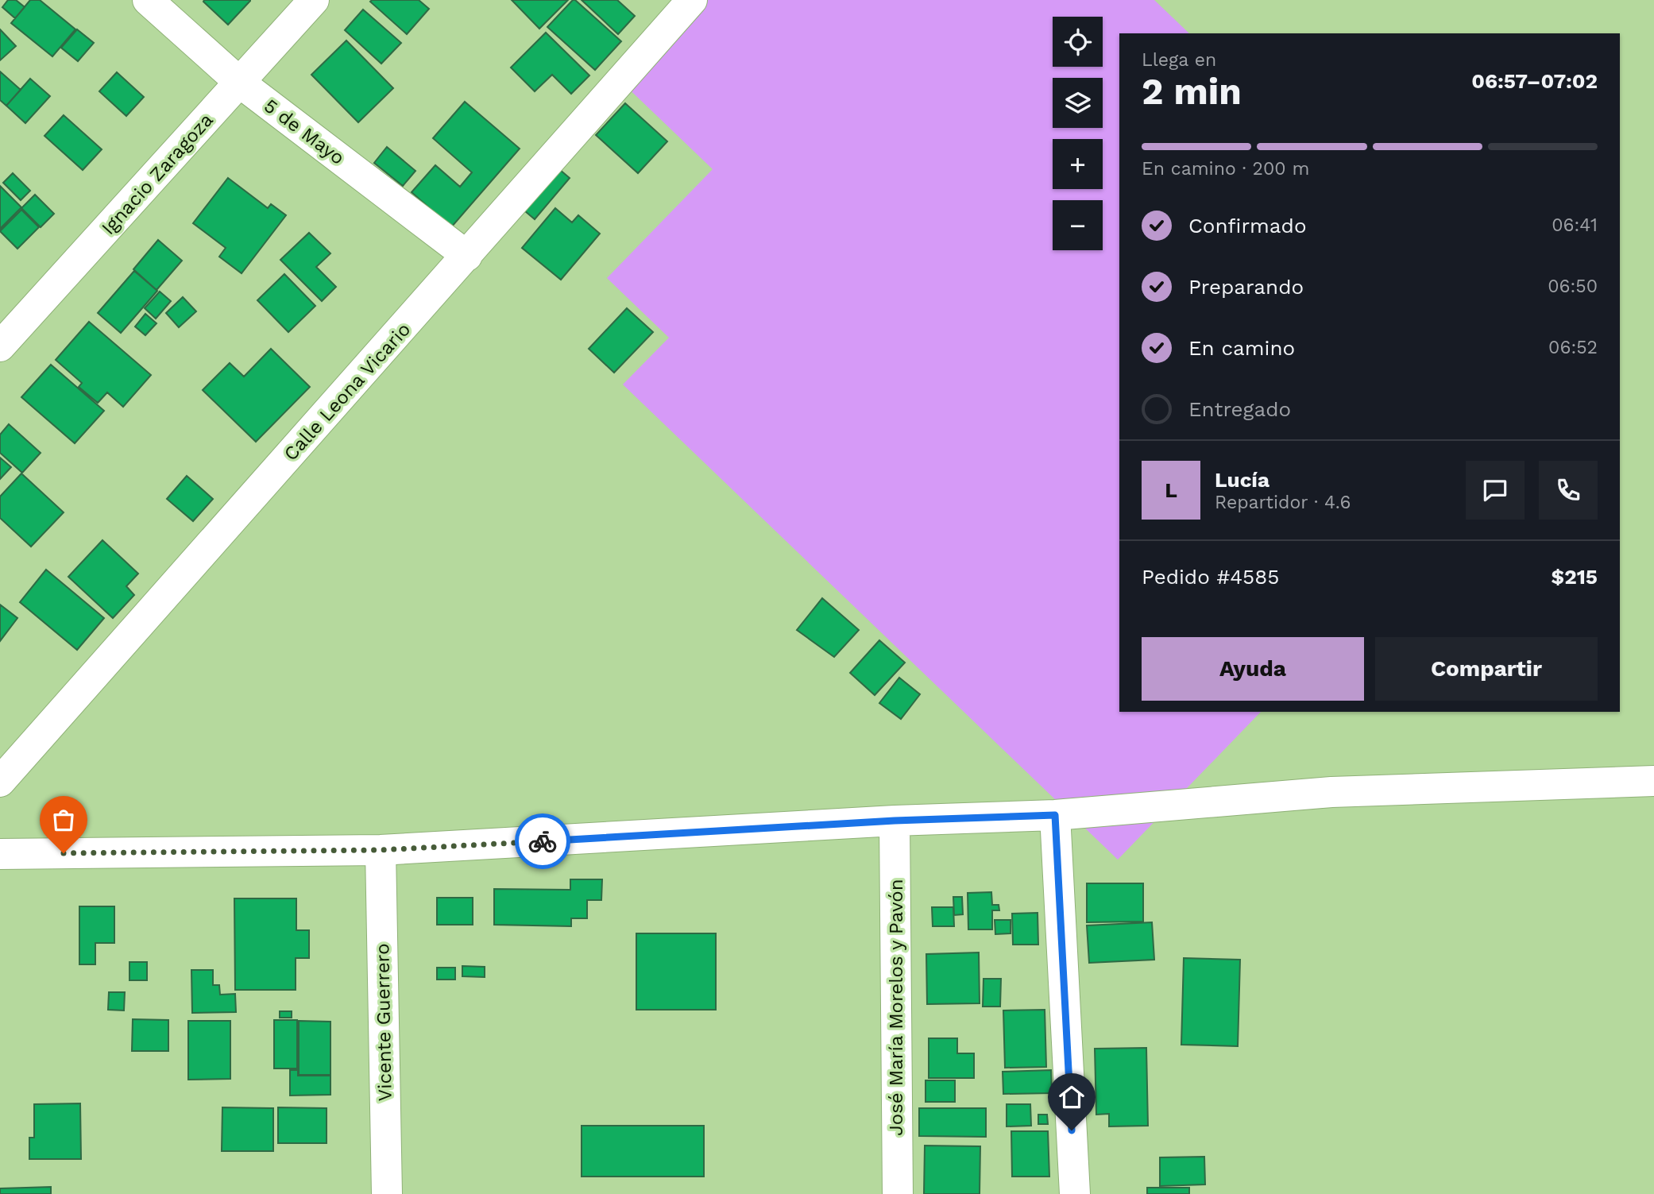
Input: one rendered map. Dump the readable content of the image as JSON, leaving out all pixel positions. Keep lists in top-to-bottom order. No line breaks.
{"streets":{"street":["5 de Mayo","Ignacio Zaragoza","Calle Leona Vicario","José María Morelos y Pavón","Vicente Guerrero"]},"crossings":[["5 de Mayo","Ignacio Zaragoza"],["5 de Mayo","Calle Leona Vicario"]],"page":{"map_buttons":["+","−"],"heading":["2 min","Llega en","06:57–07:02"],"panel":["Lucía","Repartidor · 4.6","Pedido #4585","$215"],"bar":"En camino · 200 m","list":[["Confirmado","06:41"],["Preparando","06:50"],["En camino","06:52"],"Entregado"],"round":"L","buttons":["Ayuda","Compartir"]}}
